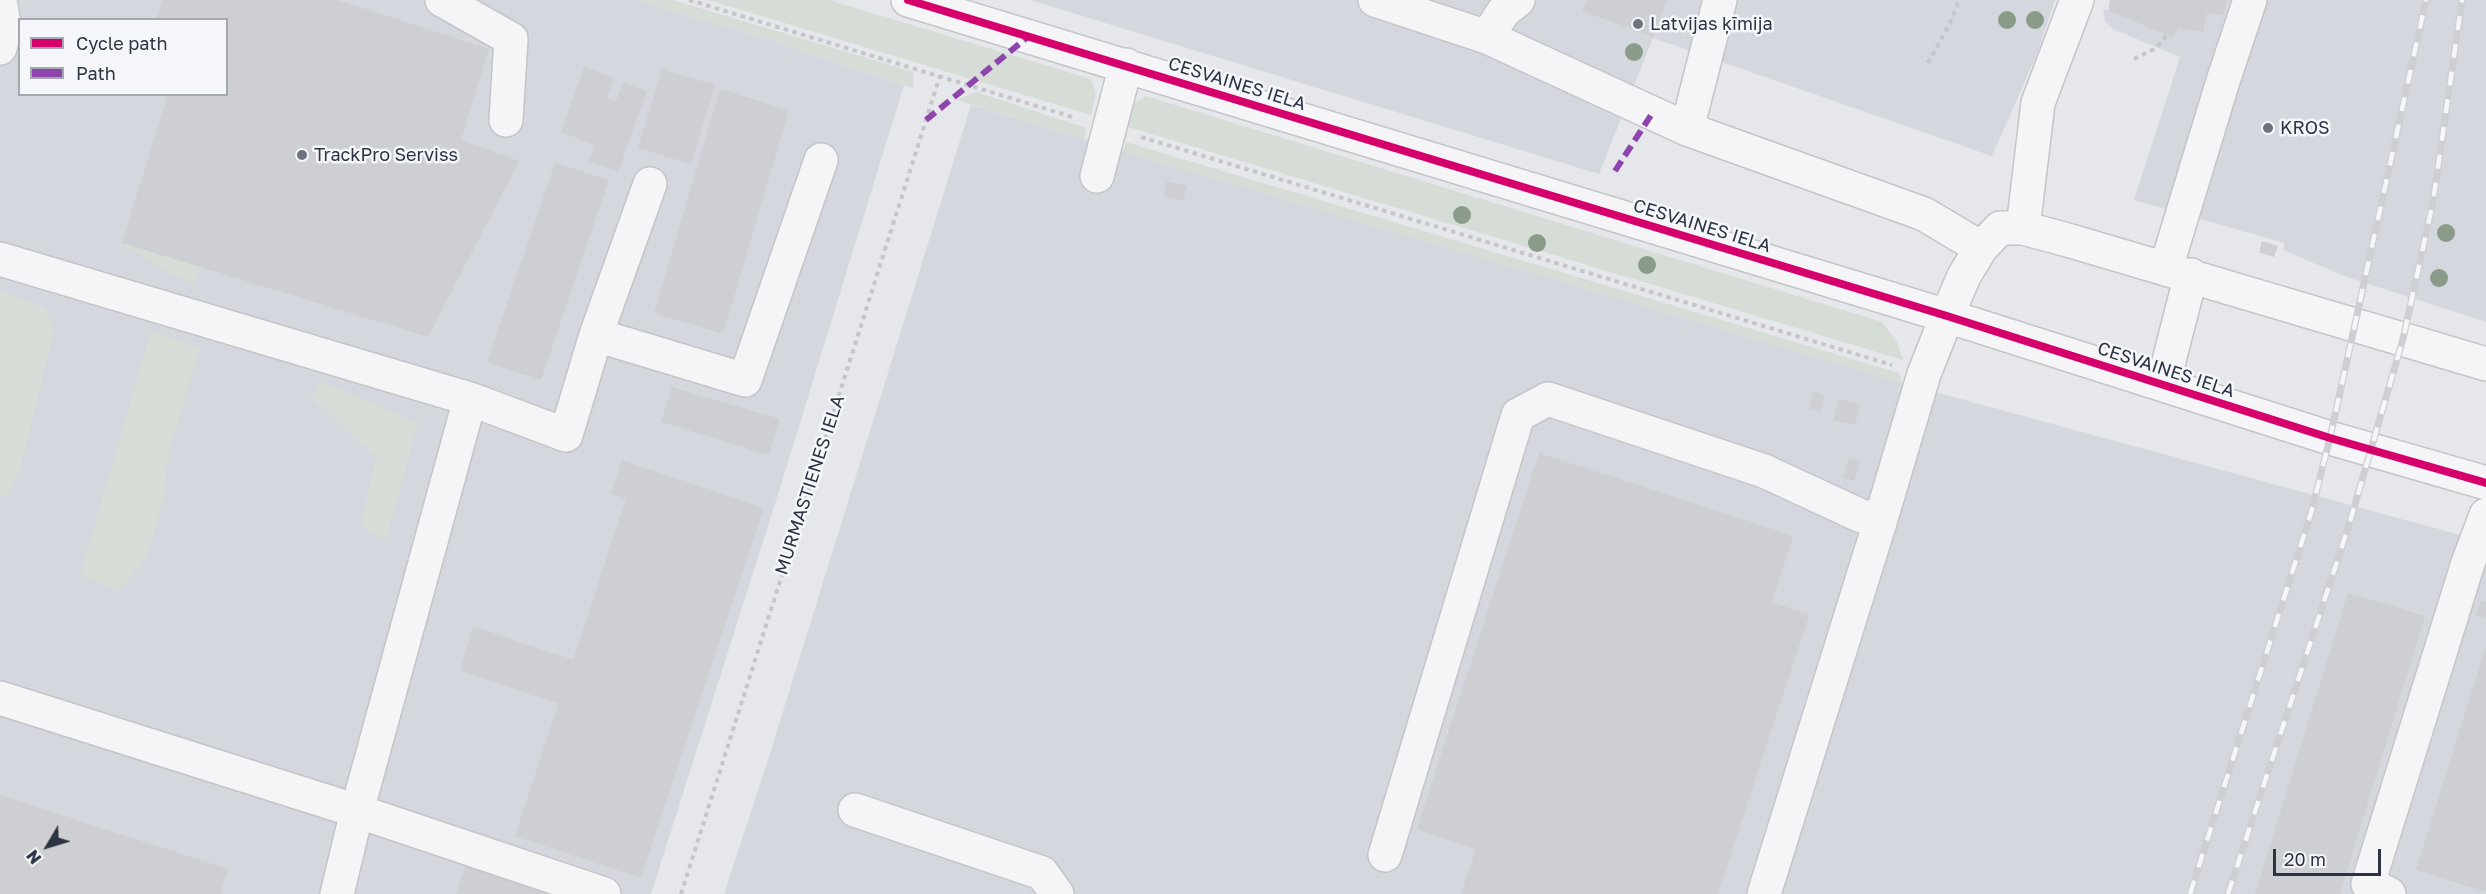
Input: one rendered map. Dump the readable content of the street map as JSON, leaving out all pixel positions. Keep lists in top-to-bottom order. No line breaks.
{"streets":{"street":["CESVAINES IELA"],"path":["MURMASTIENES IELA"]},"places":["Latvijas ķīmija","KROS","TrackPro Serviss"],"legend":["Cycle path","Path"],"scale_bar":"20 m","north":"bottom left"}
